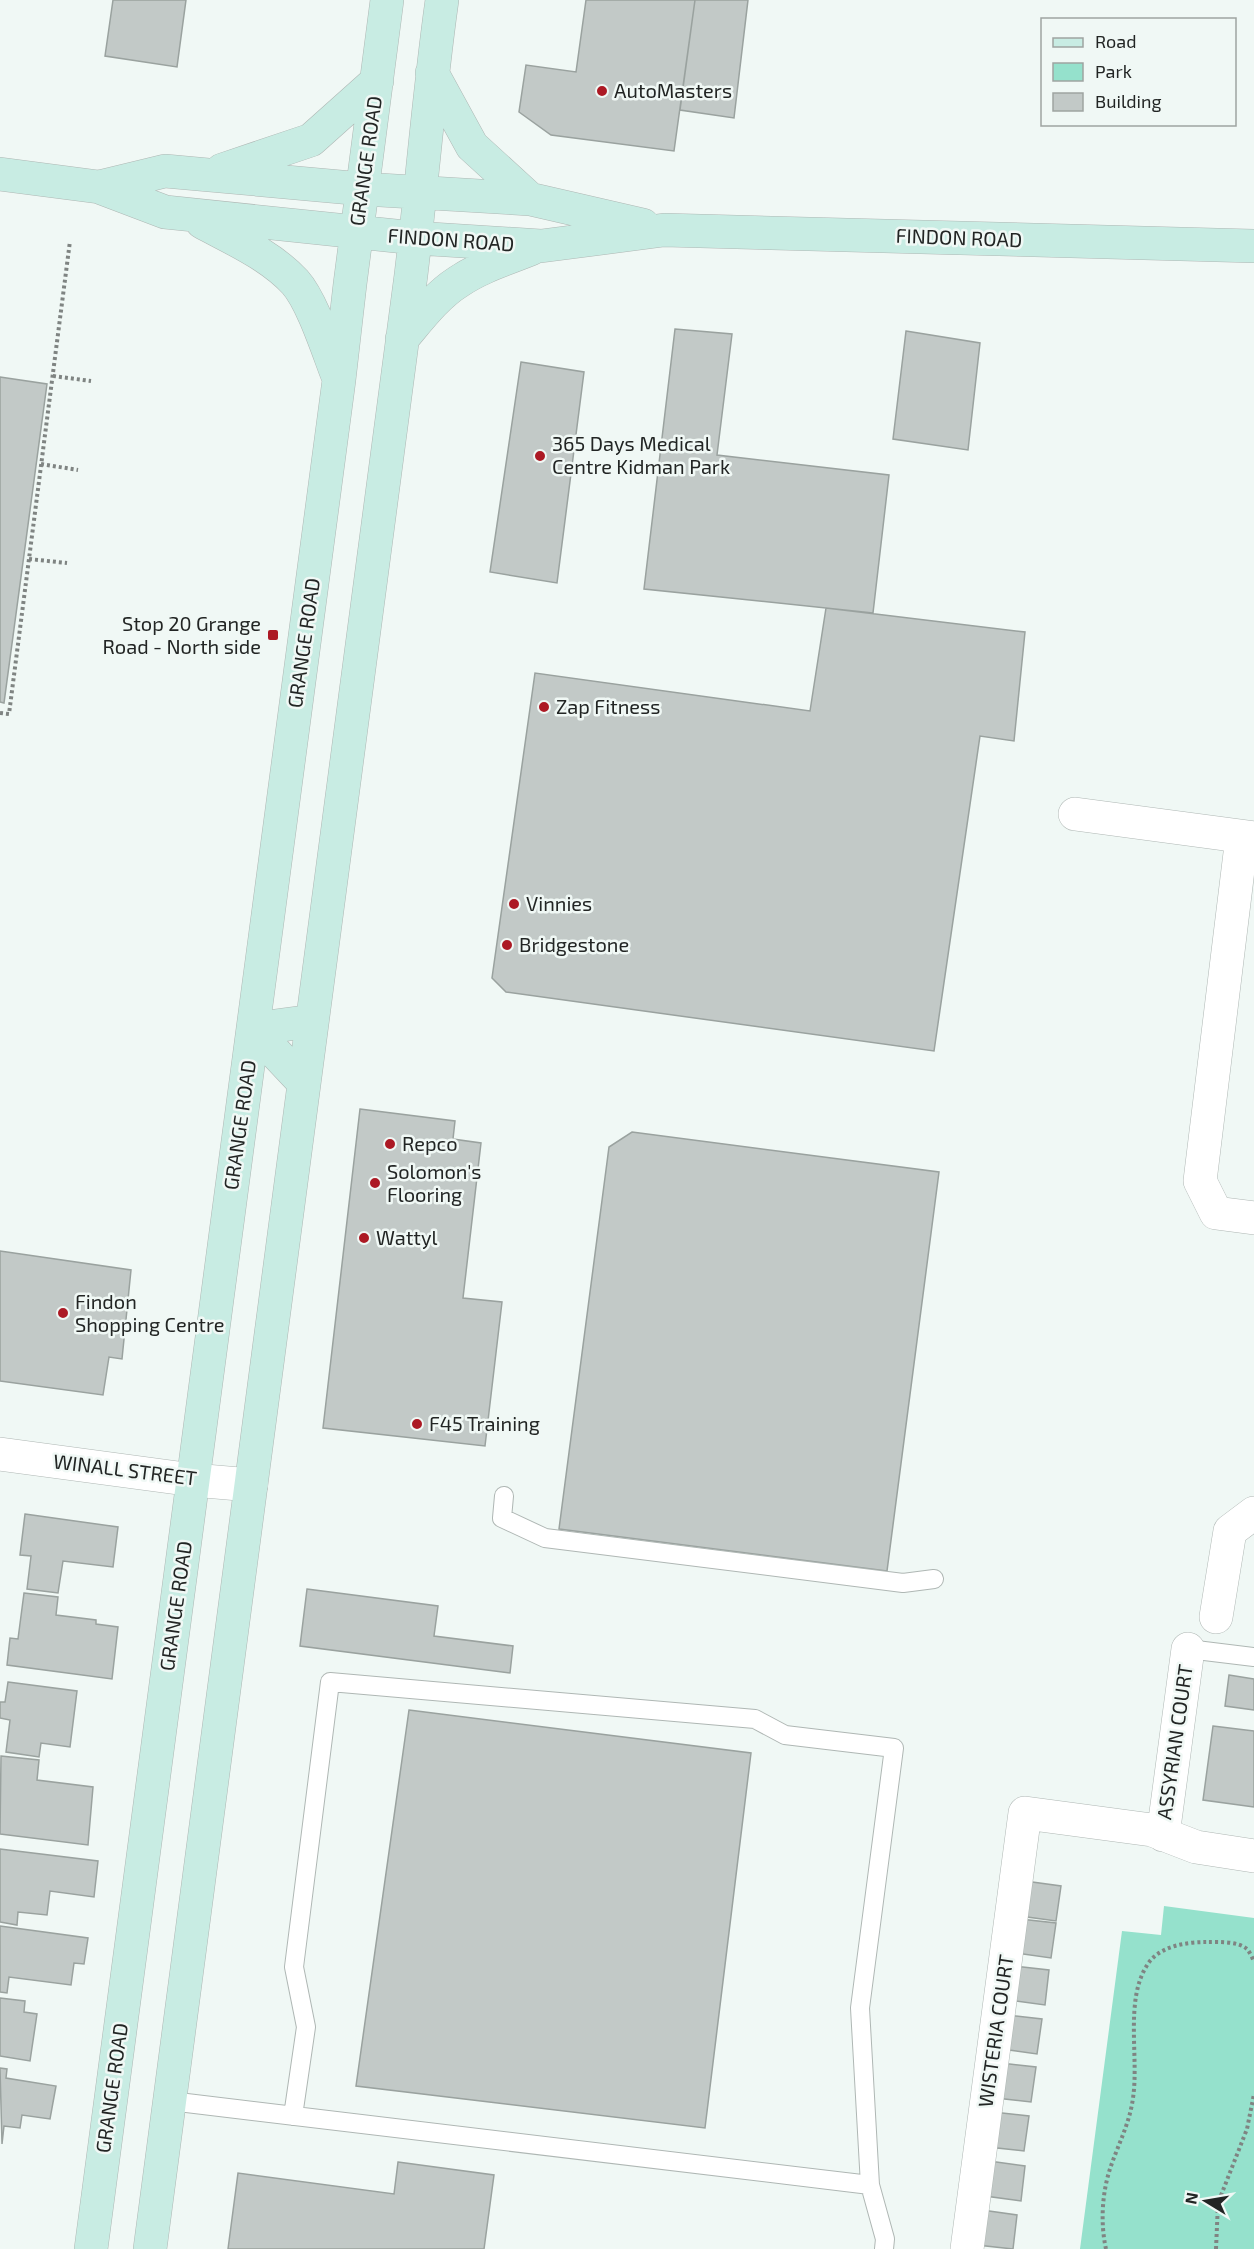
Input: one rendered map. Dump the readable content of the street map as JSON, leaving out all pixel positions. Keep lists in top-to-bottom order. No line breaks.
{"streets":{"main road":["GRANGE ROAD","FINDON ROAD"],"street":["WINALL STREET","ASSYRIAN COURT","WISTERIA COURT"]},"crossings":[["GRANGE ROAD","FINDON ROAD"],["GRANGE ROAD","WINALL STREET"],["ASSYRIAN COURT","WISTERIA COURT"]],"places":{"other":["AutoMasters","365 Days Medical Centre Kidman Park","Zap Fitness","Vinnies","Bridgestone","Repco","Solomon's Flooring","Wattyl","Findon Shopping Centre","F45 Training"],"transit":["Stop 20 Grange Road - North side"]},"legend":["Road","Park","Building"],"north":"left"}
